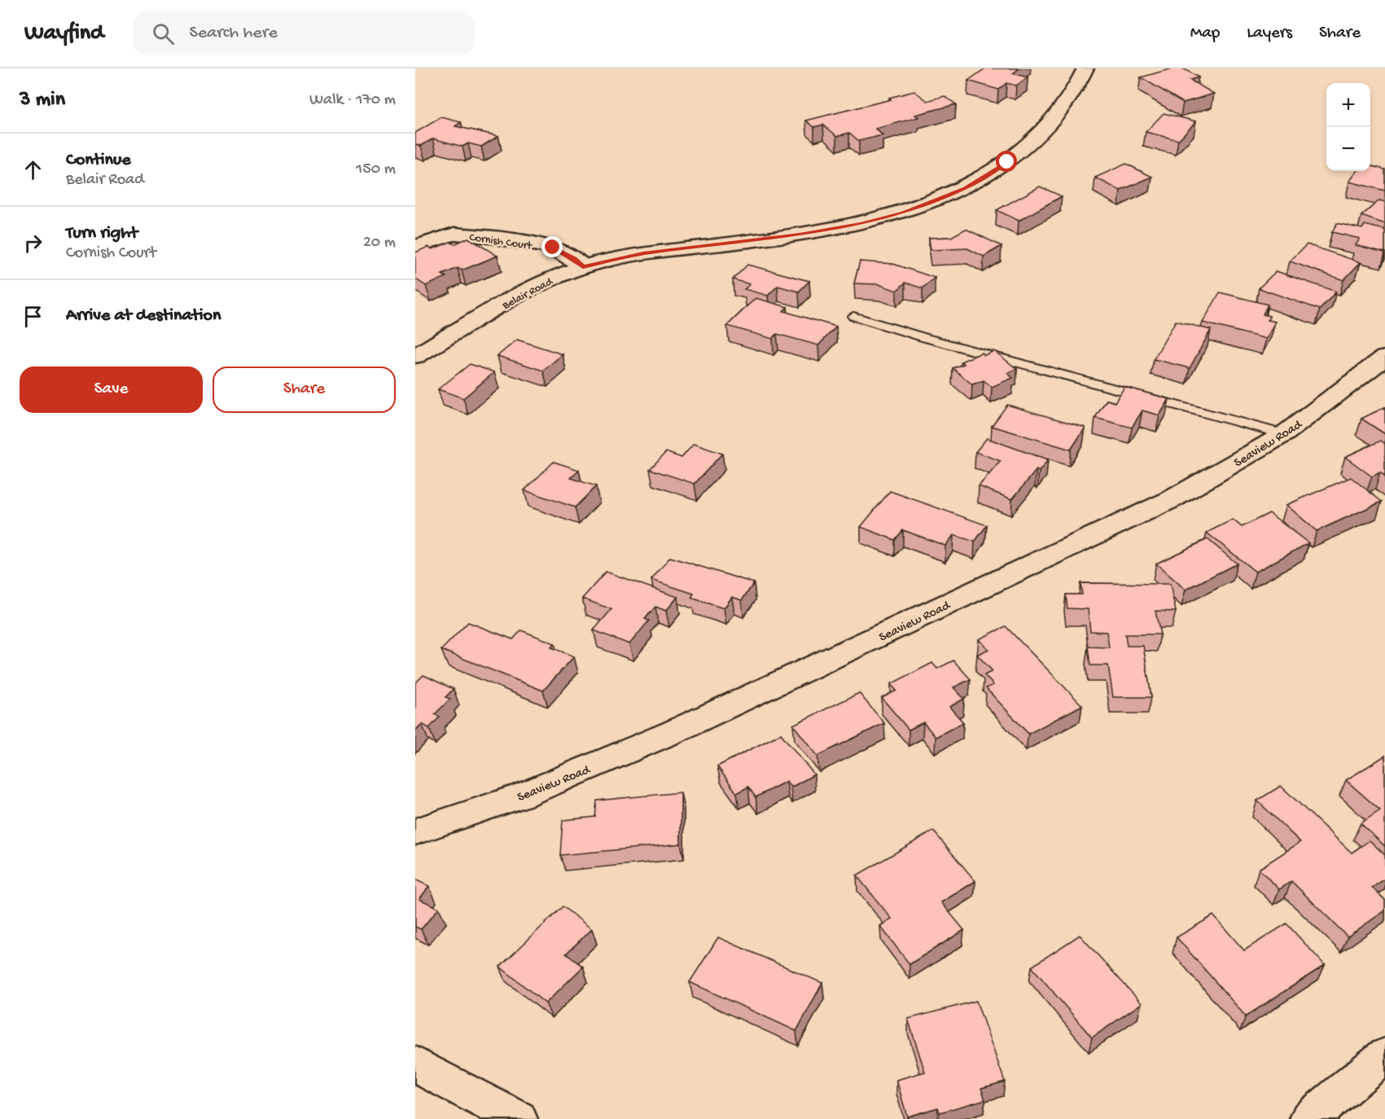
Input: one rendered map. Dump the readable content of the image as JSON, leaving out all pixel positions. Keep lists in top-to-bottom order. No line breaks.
{"streets":{"street":["Cornish Court","Belair Road","Seaview Road"]},"crossings":[["Cornish Court","Belair Road"]],"page":{"header":"Wayfind","search":"Search here","nav":["Map","Layers","Share"],"heading":["3 min","Walk · 170 m"],"map_buttons":["+","−"],"list":[["Continue","Belair Road","150 m"],["Turn right","Cornish Court","20 m"],"Arrive at destination"],"buttons":["Save","Share"]}}
